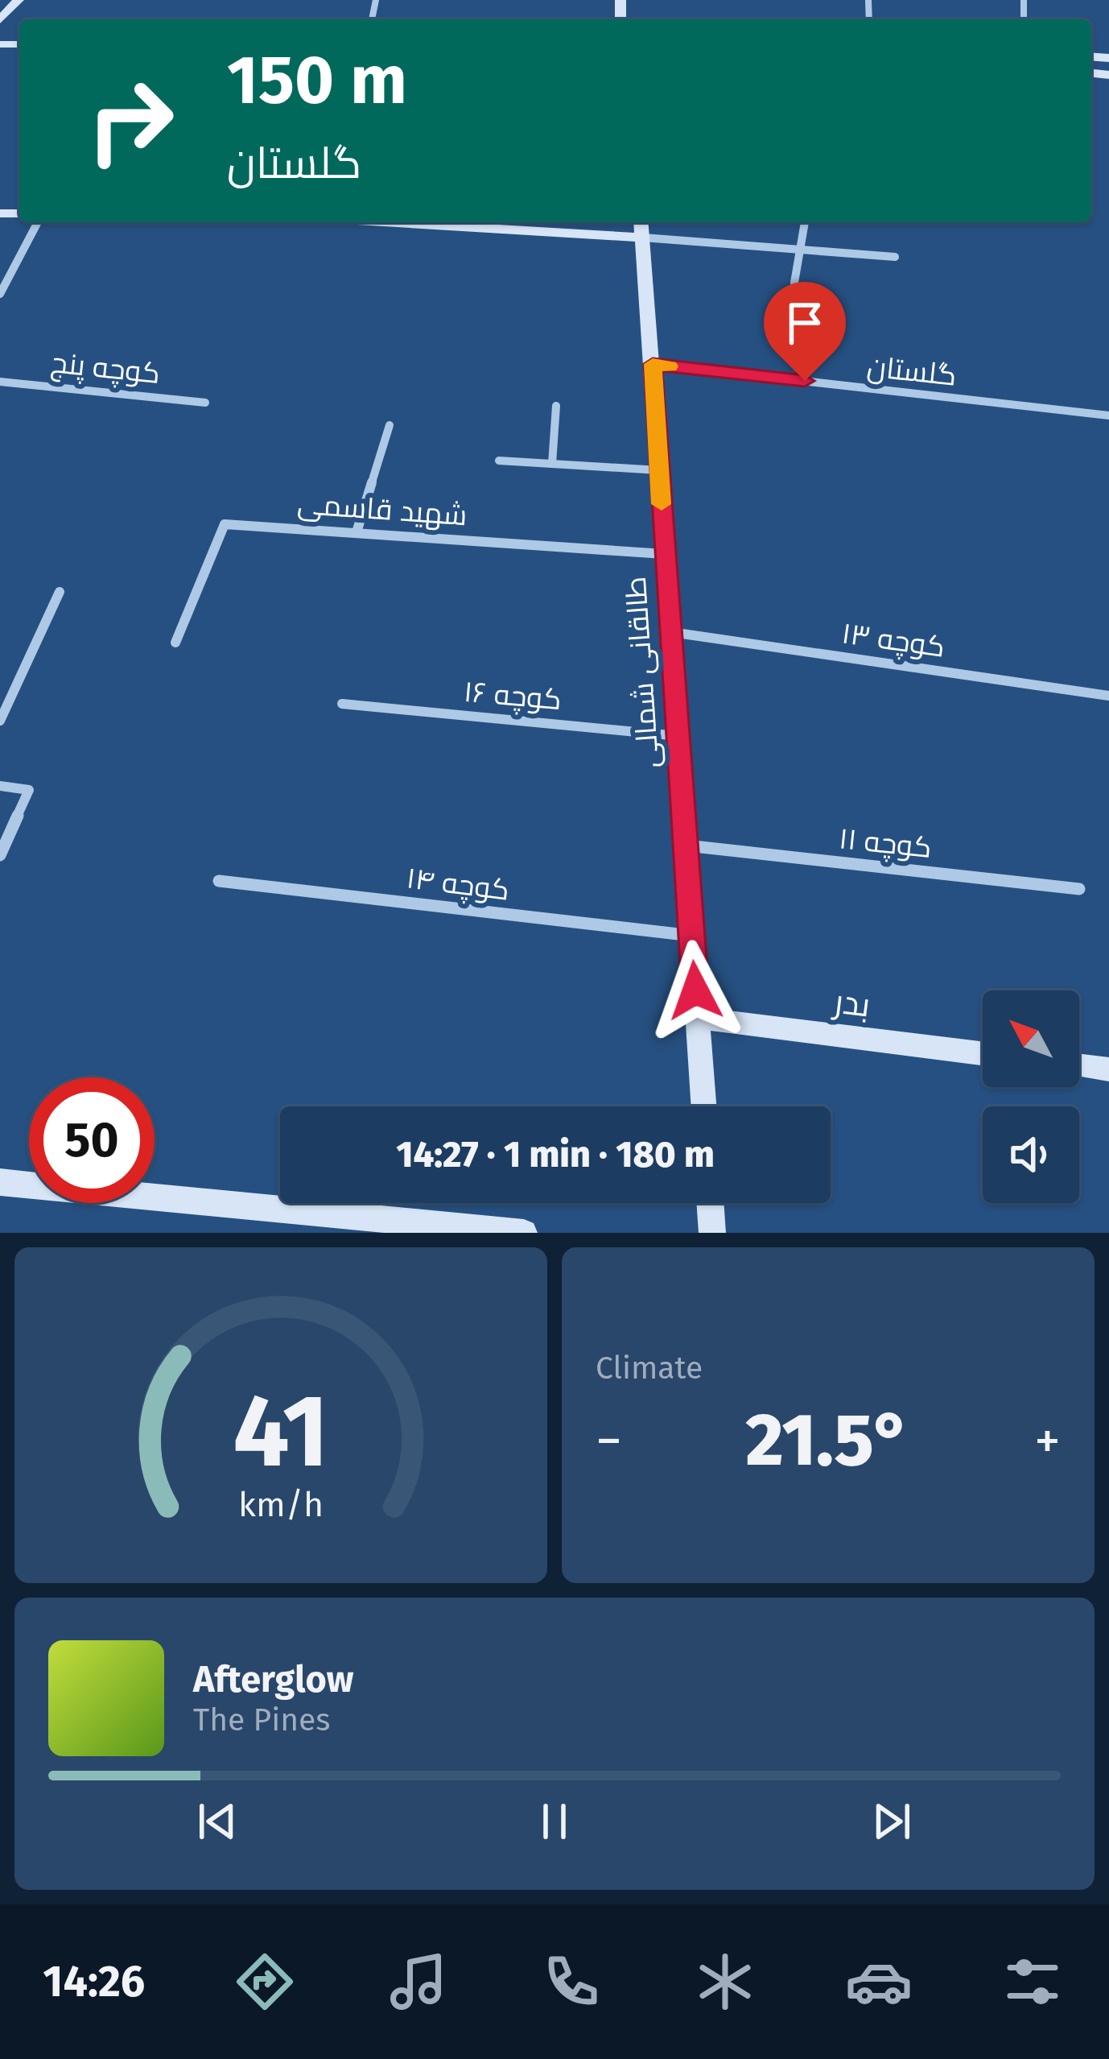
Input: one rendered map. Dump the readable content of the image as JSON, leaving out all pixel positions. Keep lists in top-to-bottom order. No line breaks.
{"streets":{"main road":["طالقانی شمالی","بدر"],"street":["کوچه پنج","گلستان","شهید قاسمی","کوچه ۱۳","کوچه ۱۶","کوچه ۱۱","کوچه ۱۴"]},"crossings":[["گلستان","طالقانی شمالی"],["شهید قاسمی","طالقانی شمالی"],["کوچه ۱۳","طالقانی شمالی"],["طالقانی شمالی","کوچه ۱۶"],["طالقانی شمالی","کوچه ۱۱"],["طالقانی شمالی","کوچه ۱۴"],["طالقانی شمالی","بدر"]],"north":"top left","page":{"turn":["150 m","گلستان"],"limit":"50","trip":"14:27 · 1 min · 180 m","tile":"Climate","heat":["−","21.5°","+"],"song":["Afterglow","The Pines"],"tabs":"14:26","gauge":["41","km/h"]}}
